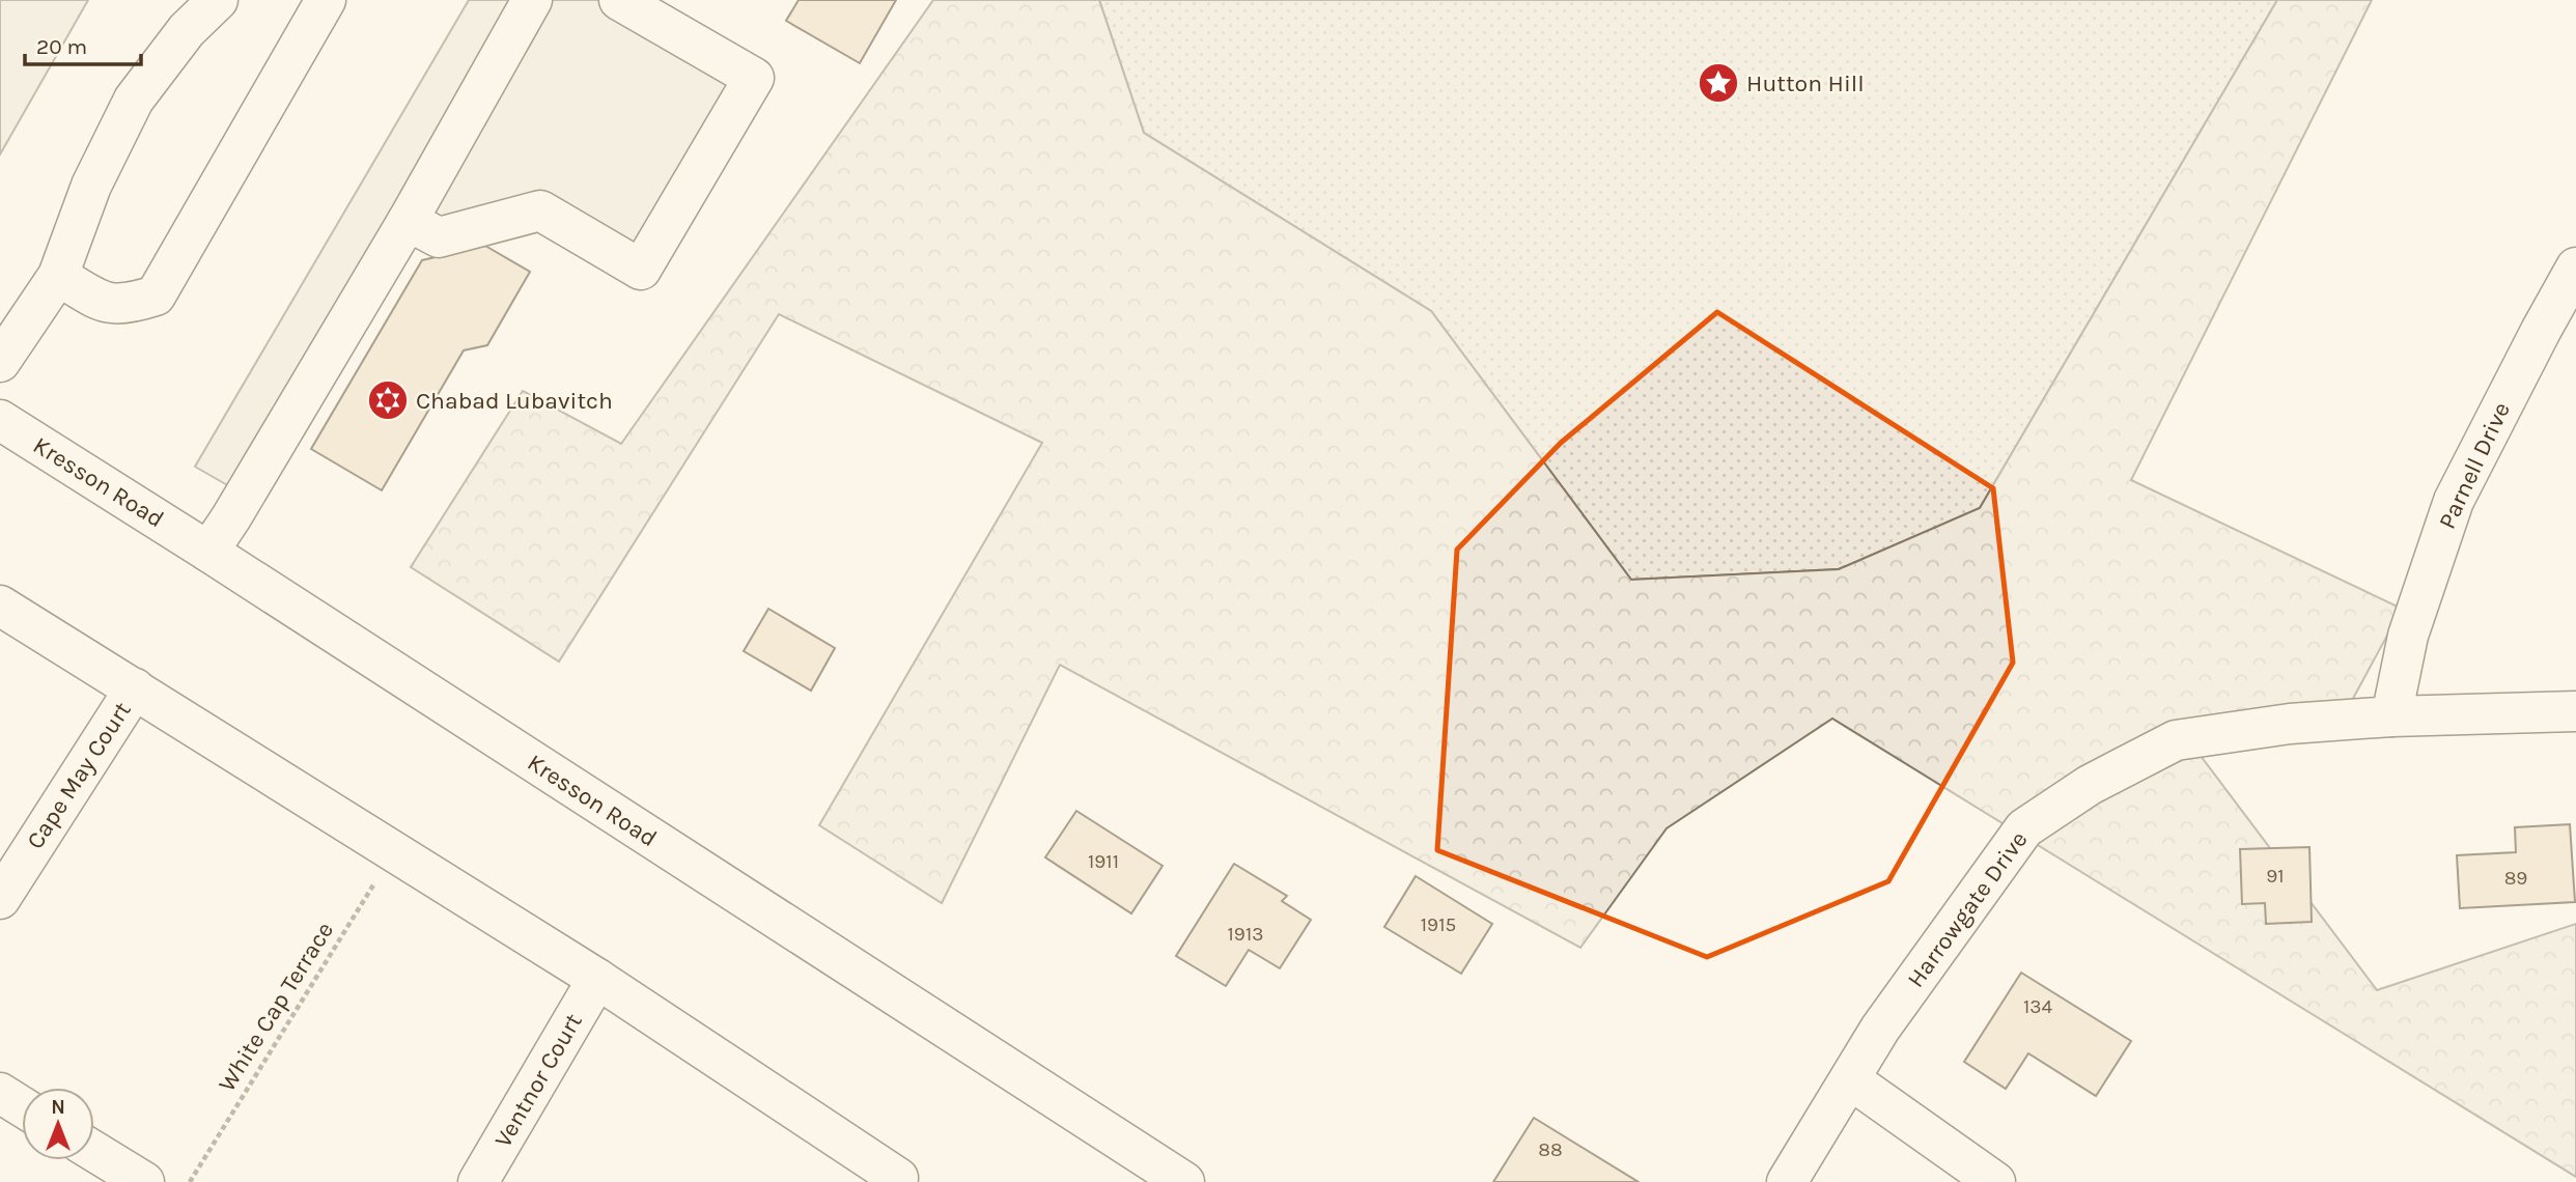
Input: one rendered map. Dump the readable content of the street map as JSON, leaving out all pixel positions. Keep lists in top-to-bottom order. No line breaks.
{"streets":{"street":["Parnell Drive","Kresson Road","Cape May Court","Harrowgate Drive","Ventnor Court"],"path":["White Cap Terrace"]},"crossings":[["Parnell Drive","Harrowgate Drive"]],"places":{"place":["Hutton Hill"],"synagogue":["Chabad Lubavitch"]},"house_numbers":["1911","91","89","1915","1913","134","88"],"scale_bar":"20 m","north":"top"}
